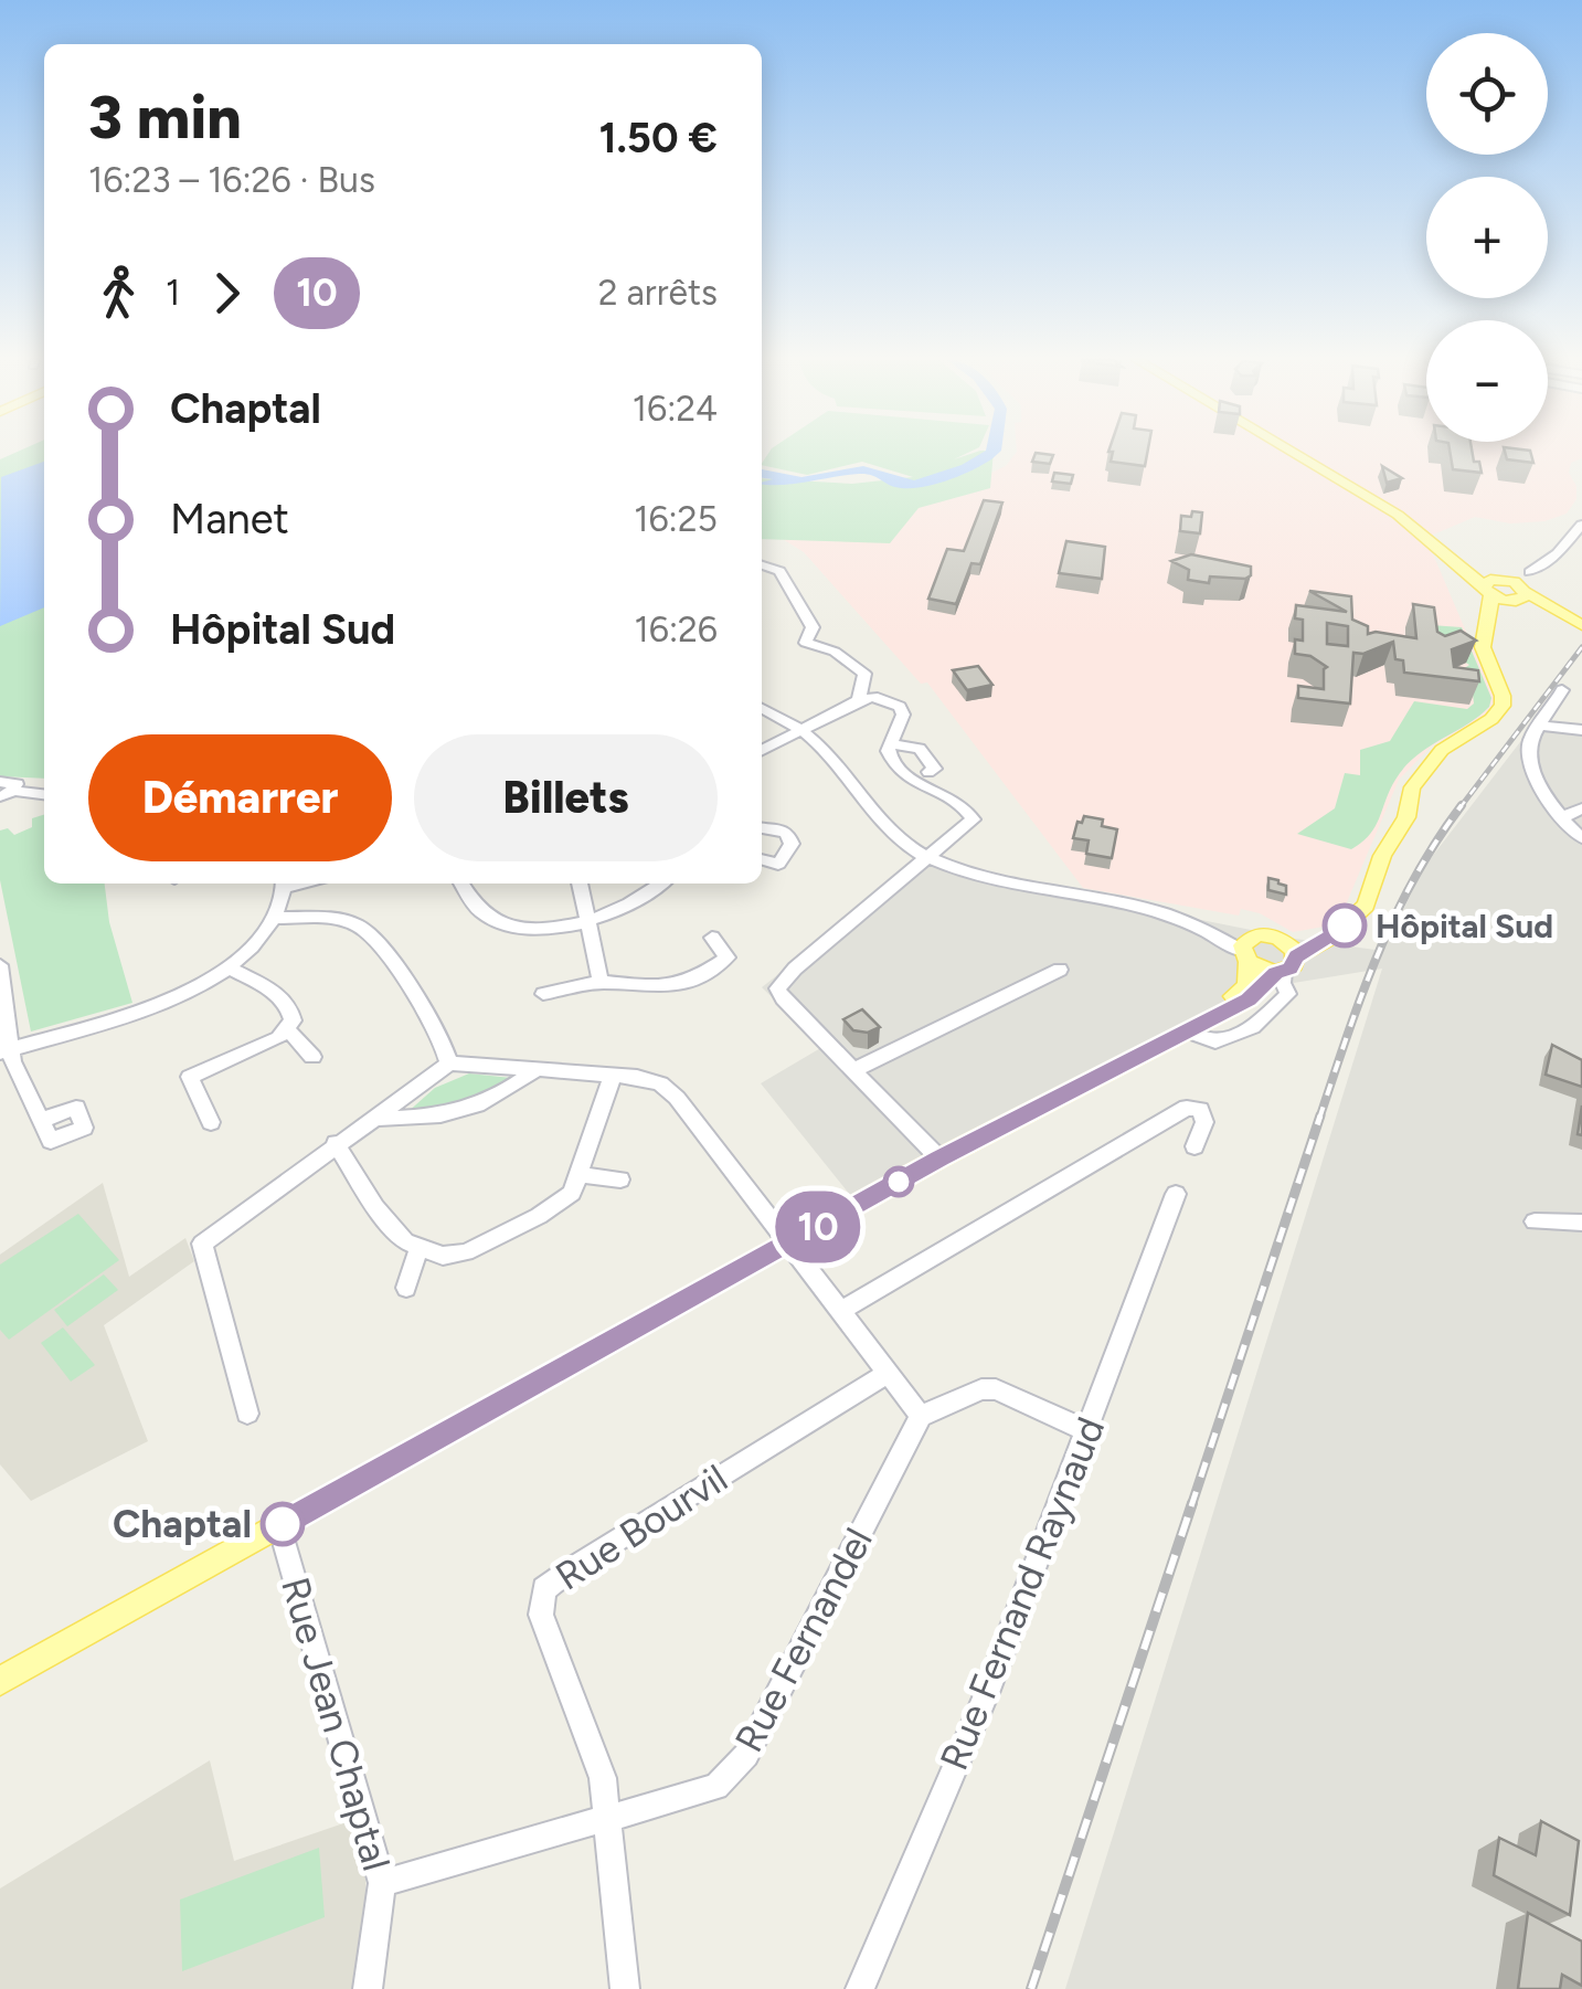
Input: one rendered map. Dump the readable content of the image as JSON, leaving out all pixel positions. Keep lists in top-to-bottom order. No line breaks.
{"streets":{"street":["Rue Bourvil","Rue Fernand Raynaud","Rue Fernandel","Rue Jean Chaptal"]},"crossings":[["Rue Bourvil","Rue Fernandel"],["Rue Fernandel","Rue Jean Chaptal"]],"places":["Hôpital Sud","Chaptal"],"lines":["bus line 10"],"page":{"on_map":"10","map_buttons":["+","−"],"heading":["3 min","16:23 – 16:26 · Bus","1.50 €"],"legs":["1","10","2 arrêts"],"list":[{"name":"Chaptal","value":"16:24"},{"name":"Manet","value":"16:25"},{"name":"Hôpital Sud","value":"16:26"}],"buttons":["Démarrer","Billets"]}}
